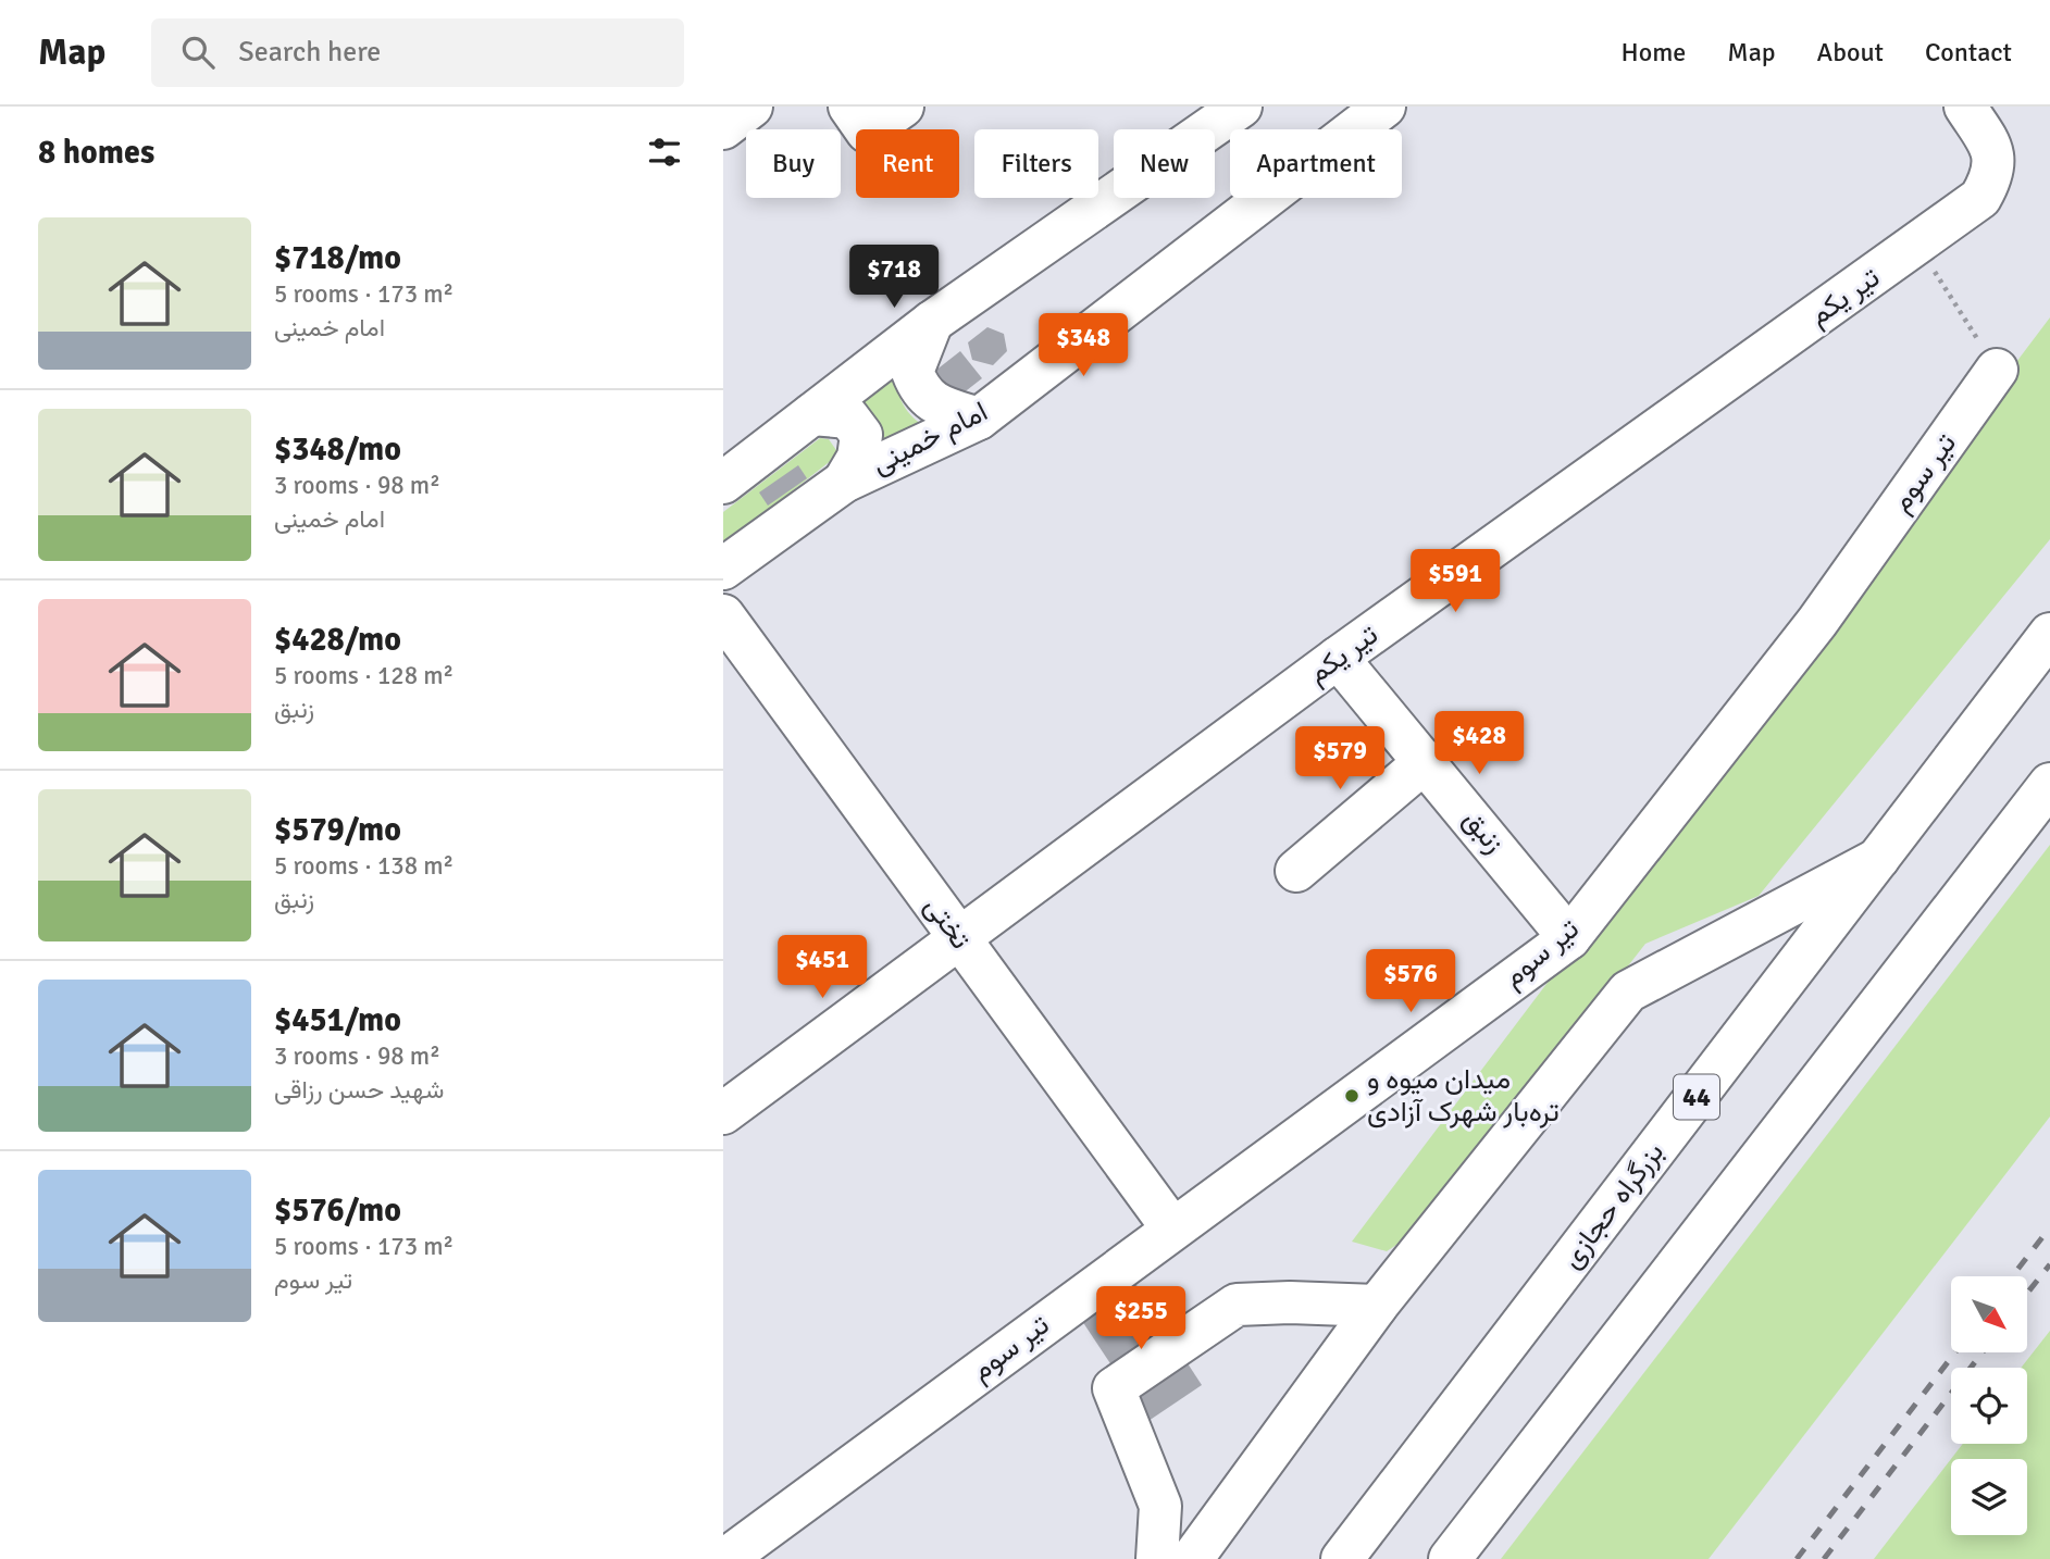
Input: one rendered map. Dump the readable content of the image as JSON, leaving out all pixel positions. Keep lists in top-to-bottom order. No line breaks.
{"streets":{"main road":["تیر یکم","امام خمینی","تیر سوم","زنبق","تختی","44","بزرگراه حجازی"]},"crossings":[["تیر یکم","زنبق"],["تیر یکم","تختی"],["تیر سوم","زنبق"],["تیر سوم","تختی"]],"places":["میدان میوه و تره‌بار شهرک آزادی"],"north":"bottom right","page":{"header":"Map","search":"Search here","nav":["Home","Map","About","Contact"],"heading":"8 homes","chip":["Buy","Rent","Filters","New","Apartment"],"list":[{"name":"$718/mo","note":"5 rooms · 173 m² · امام خمینی"},{"name":"$348/mo","note":"3 rooms · 98 m² · امام خمینی"},{"name":"$428/mo","note":"5 rooms · 128 m² · زنبق"},{"name":"$579/mo","note":"5 rooms · 138 m² · زنبق"},{"name":"$451/mo","note":"3 rooms · 98 m² · شهید حسن رزاقی"},{"name":"$576/mo","note":"5 rooms · 173 m² · تیر سوم"}],"price":["$718","$348","$591","$428","$579","$451","$576","$255"]}}
